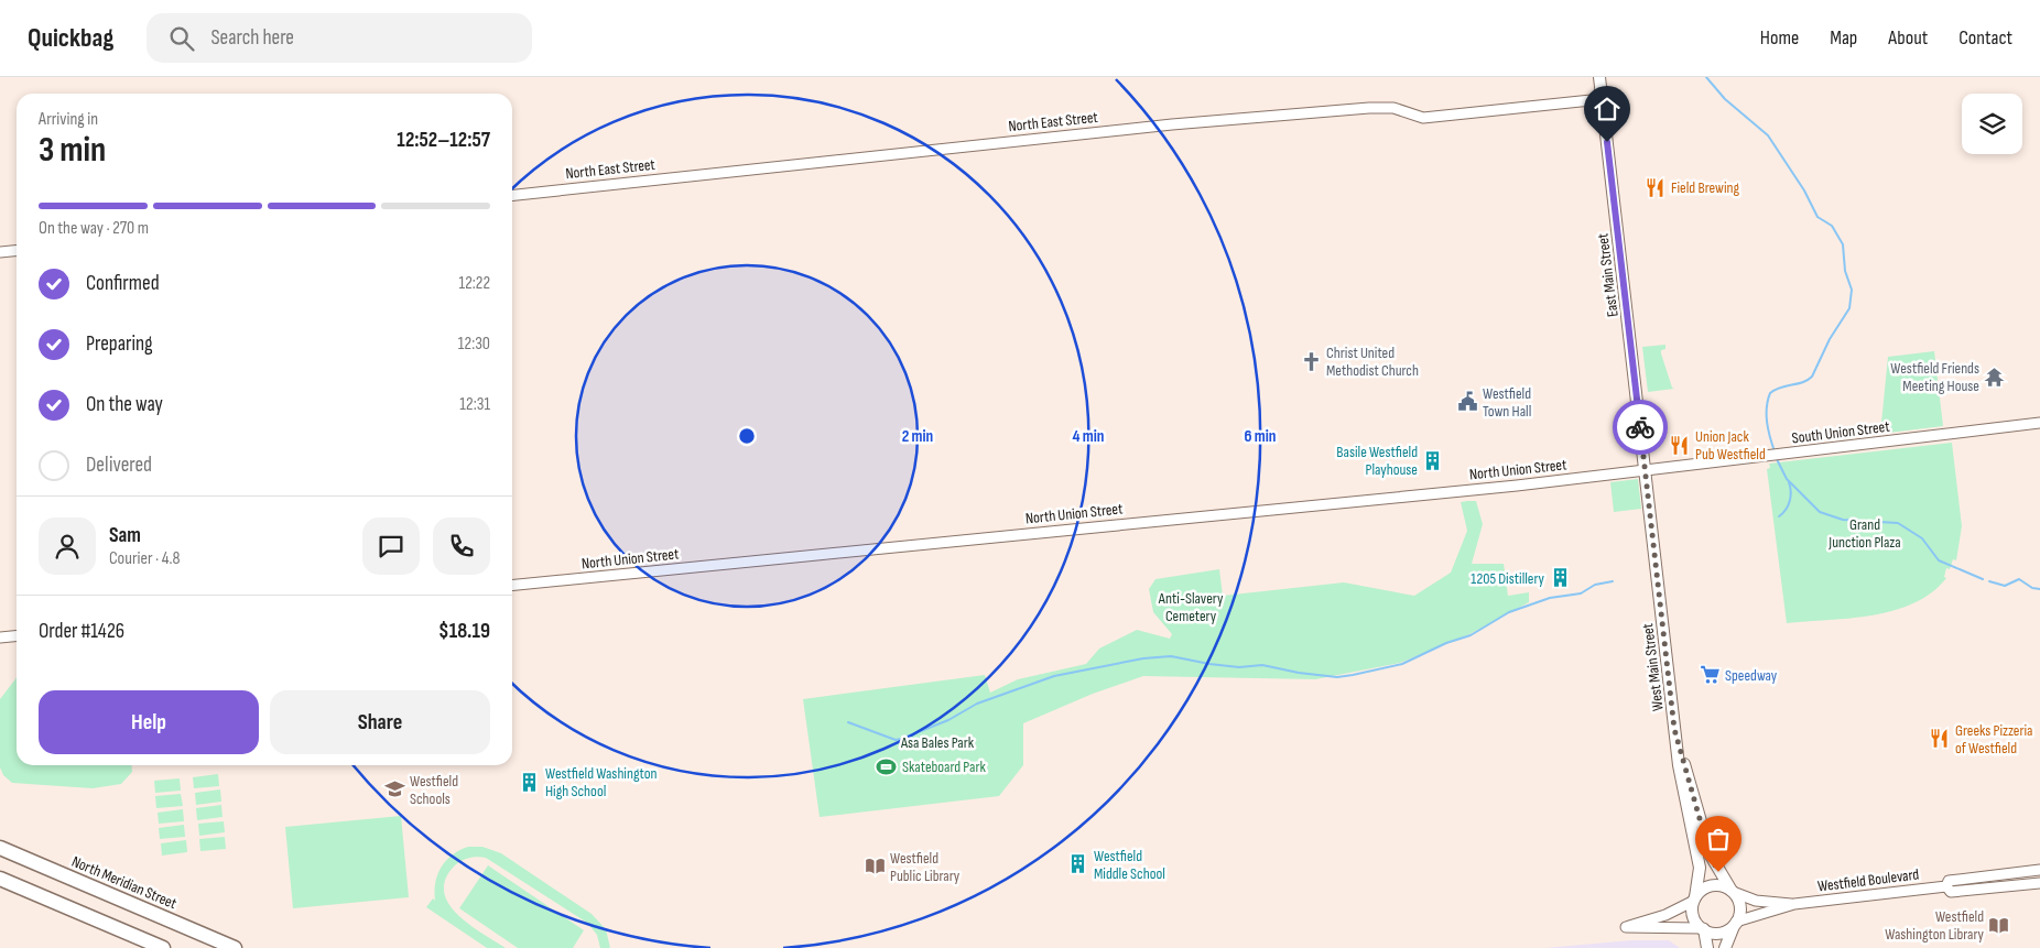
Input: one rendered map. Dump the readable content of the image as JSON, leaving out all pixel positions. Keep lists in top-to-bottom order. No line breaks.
{"streets":{"highway":["North Meridian Street"],"main road":["East Main Street","West Main Street"],"street":["North East Street","South Union Street","North Union Street","Westfield Boulevard"]},"crossings":[["North East Street","East Main Street"],["East Main Street","South Union Street"],["East Main Street","North Union Street"],["East Main Street","West Main Street"],["South Union Street","North Union Street"],["South Union Street","West Main Street"],["North Union Street","West Main Street"],["West Main Street","Westfield Boulevard"]],"parks":["Grand Junction Plaza","Anti-Slavery Cemetery","Asa Bales Park"],"places":{"restaurant":["Field Brewing","Union Jack Pub Westfield","Greeks Pizzeria of Westfield"],"church":["Christ United Methodist Church"],"temple":["Westfield Friends Meeting House"],"public building":["Westfield Town Hall"],"building":["Basile Westfield Playhouse","1205 Distillery","Westfield Washington High School","Westfield Middle School"],"supermarket":["Speedway"],"sports":["Skateboard Park"],"school or university":["Westfield Schools"],"library":["Westfield Public Library","Westfield Washington Library"]},"page":{"header":"Quickbag","search":"Search here","nav":["Home","Map","About","Contact"],"heading":["3 min","Arriving in","12:52–12:57"],"panel":["Sam","Courier · 4.8","Order #1426","$18.19"],"bar":"On the way · 270 m","list":[["Confirmed","12:22"],["Preparing","12:30"],["On the way","12:31"],"Delivered"],"buttons":["Help","Share"]},"rings":["2 min","4 min","6 min"]}
